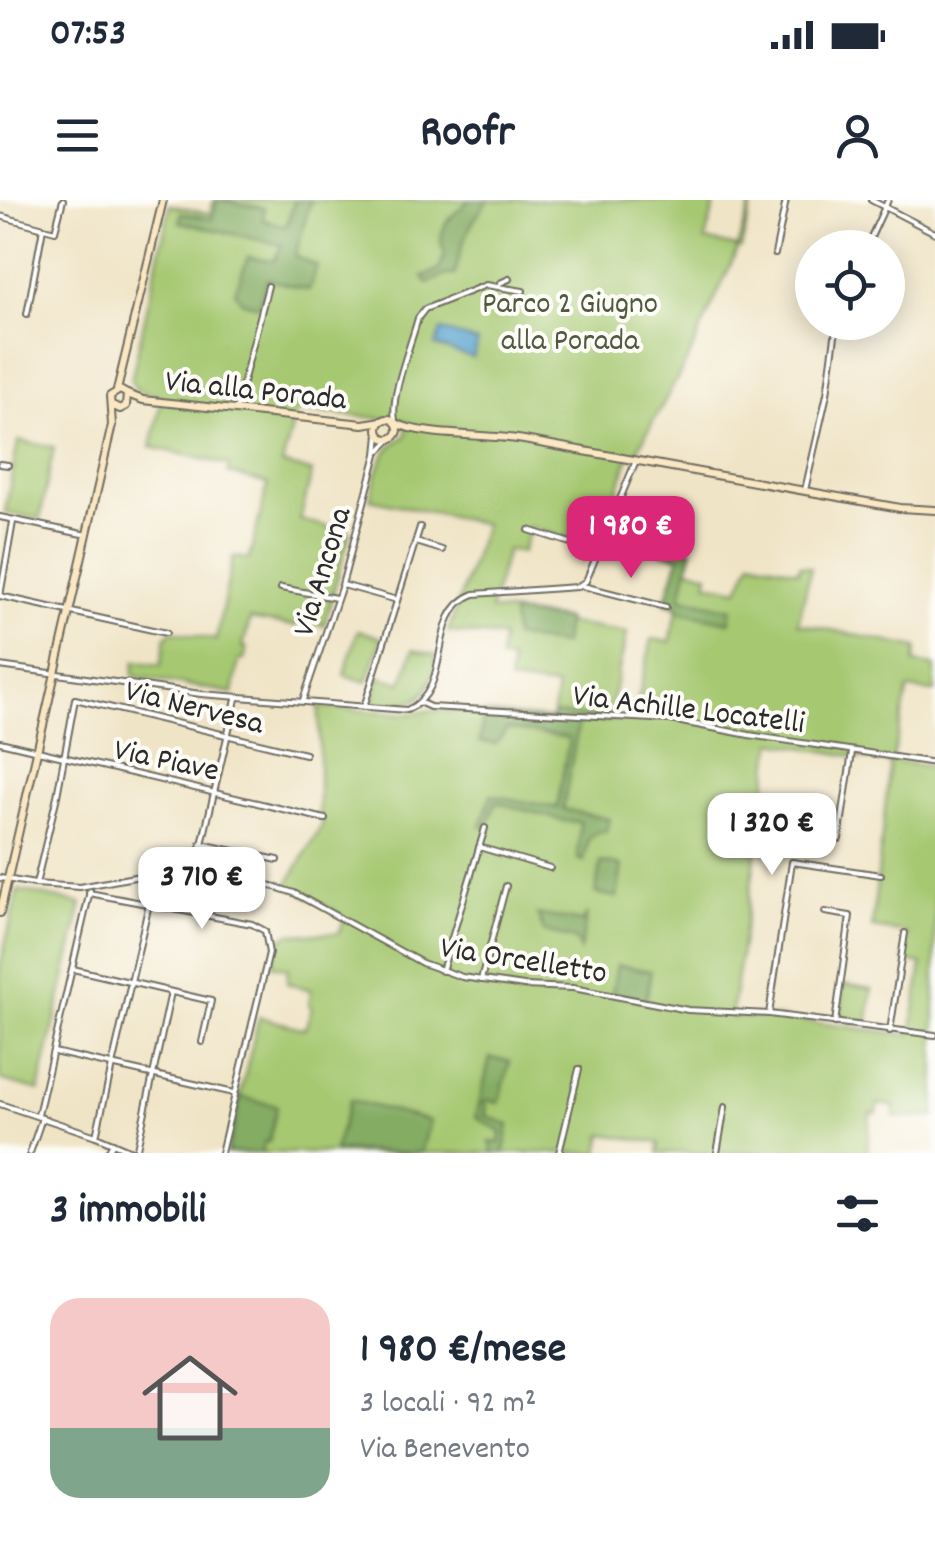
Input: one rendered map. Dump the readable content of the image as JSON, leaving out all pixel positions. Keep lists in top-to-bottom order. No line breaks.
{"streets":{"street":["Via alla Porada","Via Ancona","Via Nervesa","Via Achille Locatelli","Via Piave","Via Orcelletto"]},"crossings":[["Via alla Porada","Via Ancona"],["Via Ancona","Via Achille Locatelli"],["Via Nervesa","Via Piave"]],"parks":["Parco 2 Giugno alla Porada"],"page":{"status":"07:53","header":"Roofr","price":["1 980 €","1 320 €","3 710 €"],"heading":"3 immobili","list":[{"name":"1 980 €/mese","note":"3 locali · 92 m² · Via Benevento"}]}}
